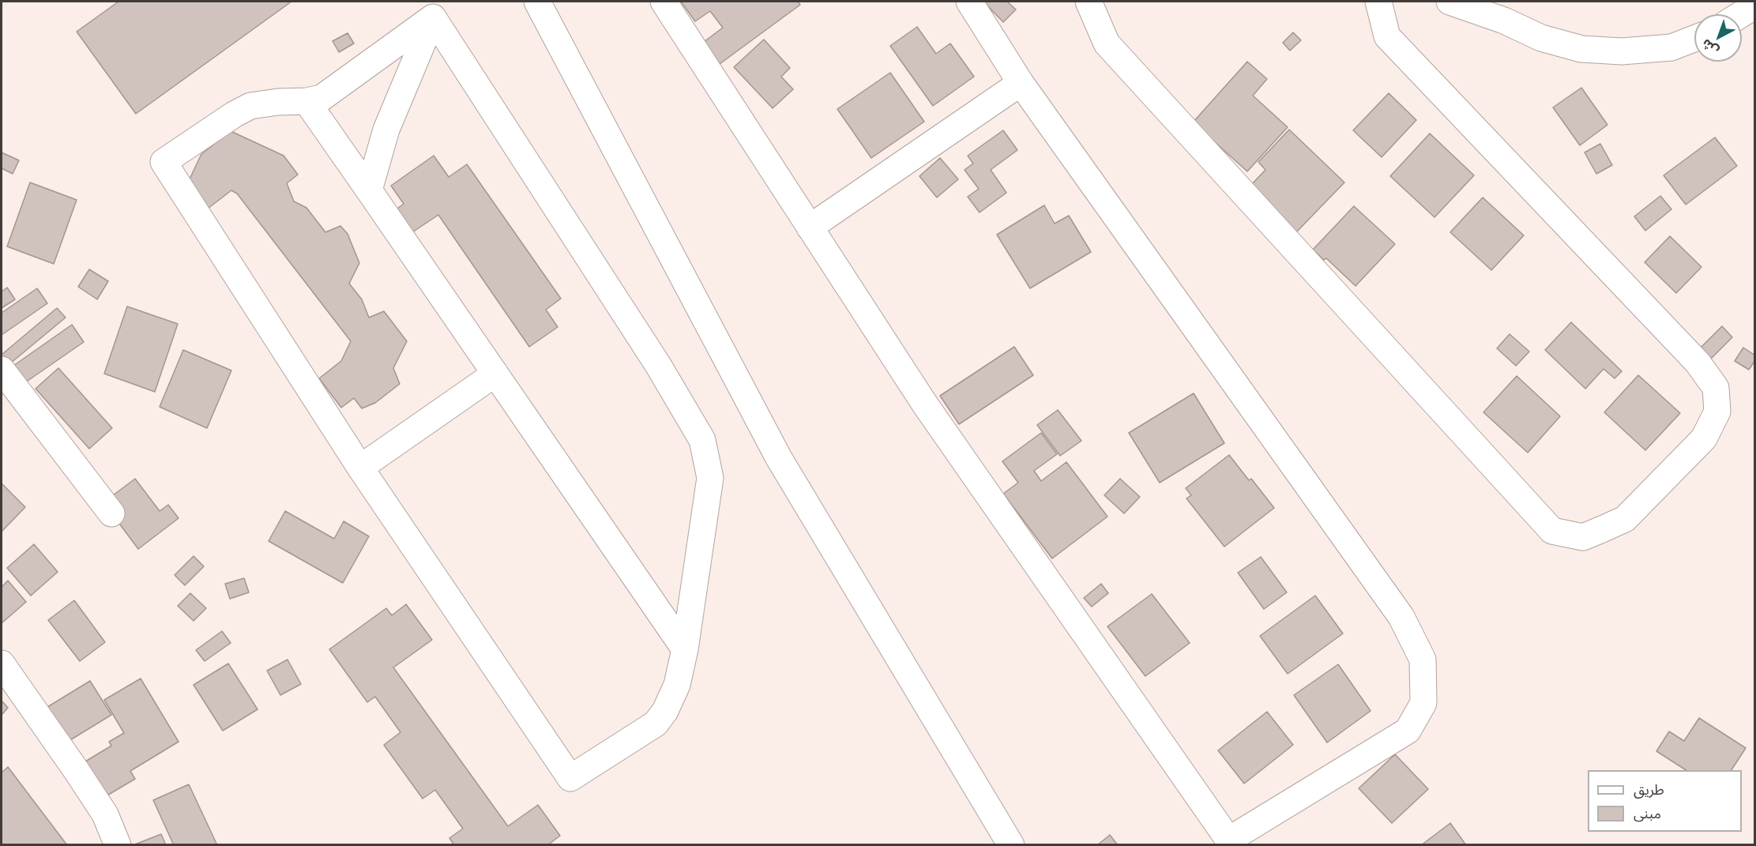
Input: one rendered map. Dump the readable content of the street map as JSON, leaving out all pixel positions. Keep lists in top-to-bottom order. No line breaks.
{"legend":["طريق","مبنى"],"north":"bottom left"}
